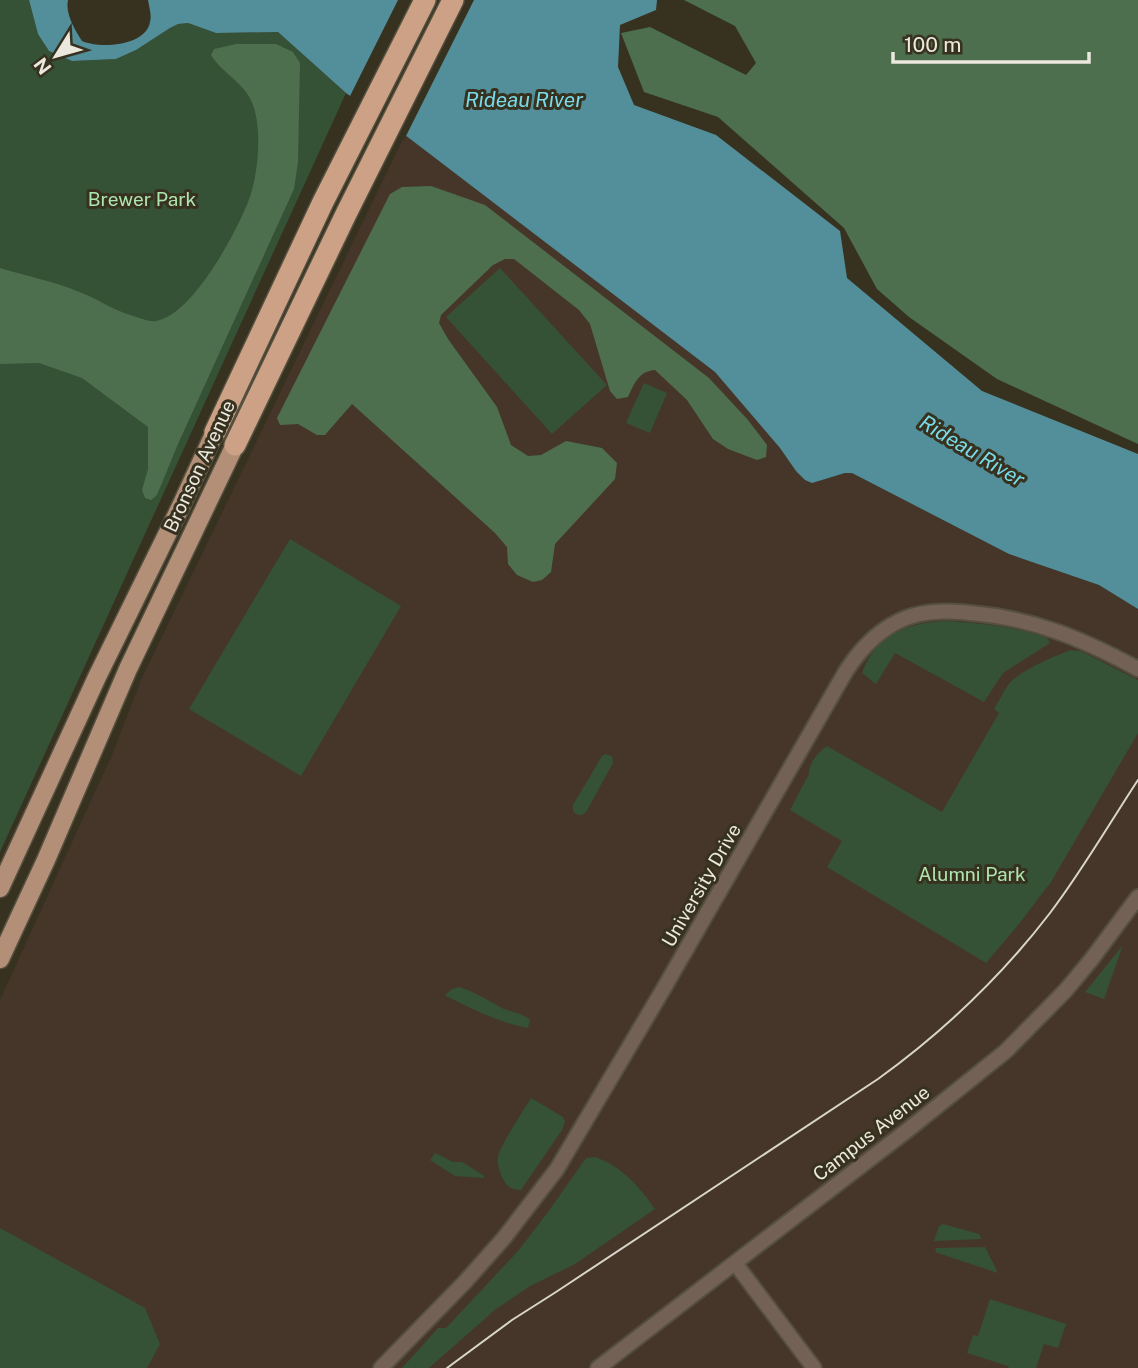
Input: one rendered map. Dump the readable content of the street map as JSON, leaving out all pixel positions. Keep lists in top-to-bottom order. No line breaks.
{"streets":{"highway":["Bronson Avenue"],"street":["University Drive","Campus Avenue"]},"water":["Rideau River"],"parks":["Brewer Park","Alumni Park"],"scale_bar":"100 m","north":"bottom left"}
